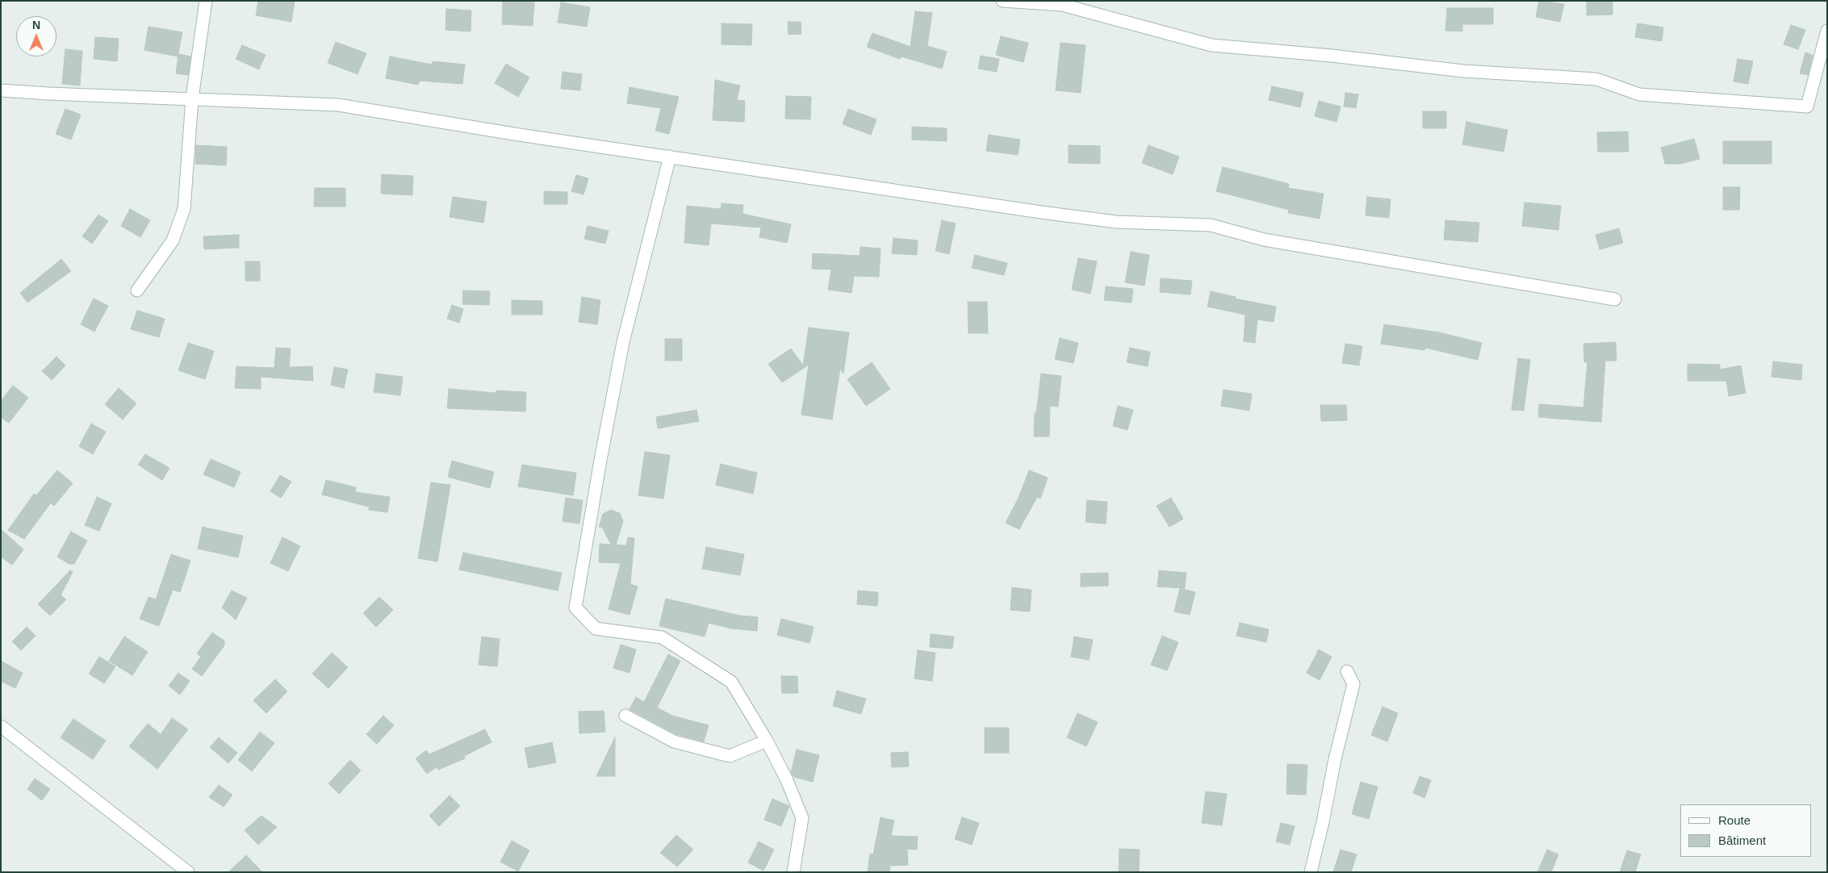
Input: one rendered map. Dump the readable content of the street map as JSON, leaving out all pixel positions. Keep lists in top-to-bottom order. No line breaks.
{"legend":["Route","Bâtiment"],"north":"top"}
